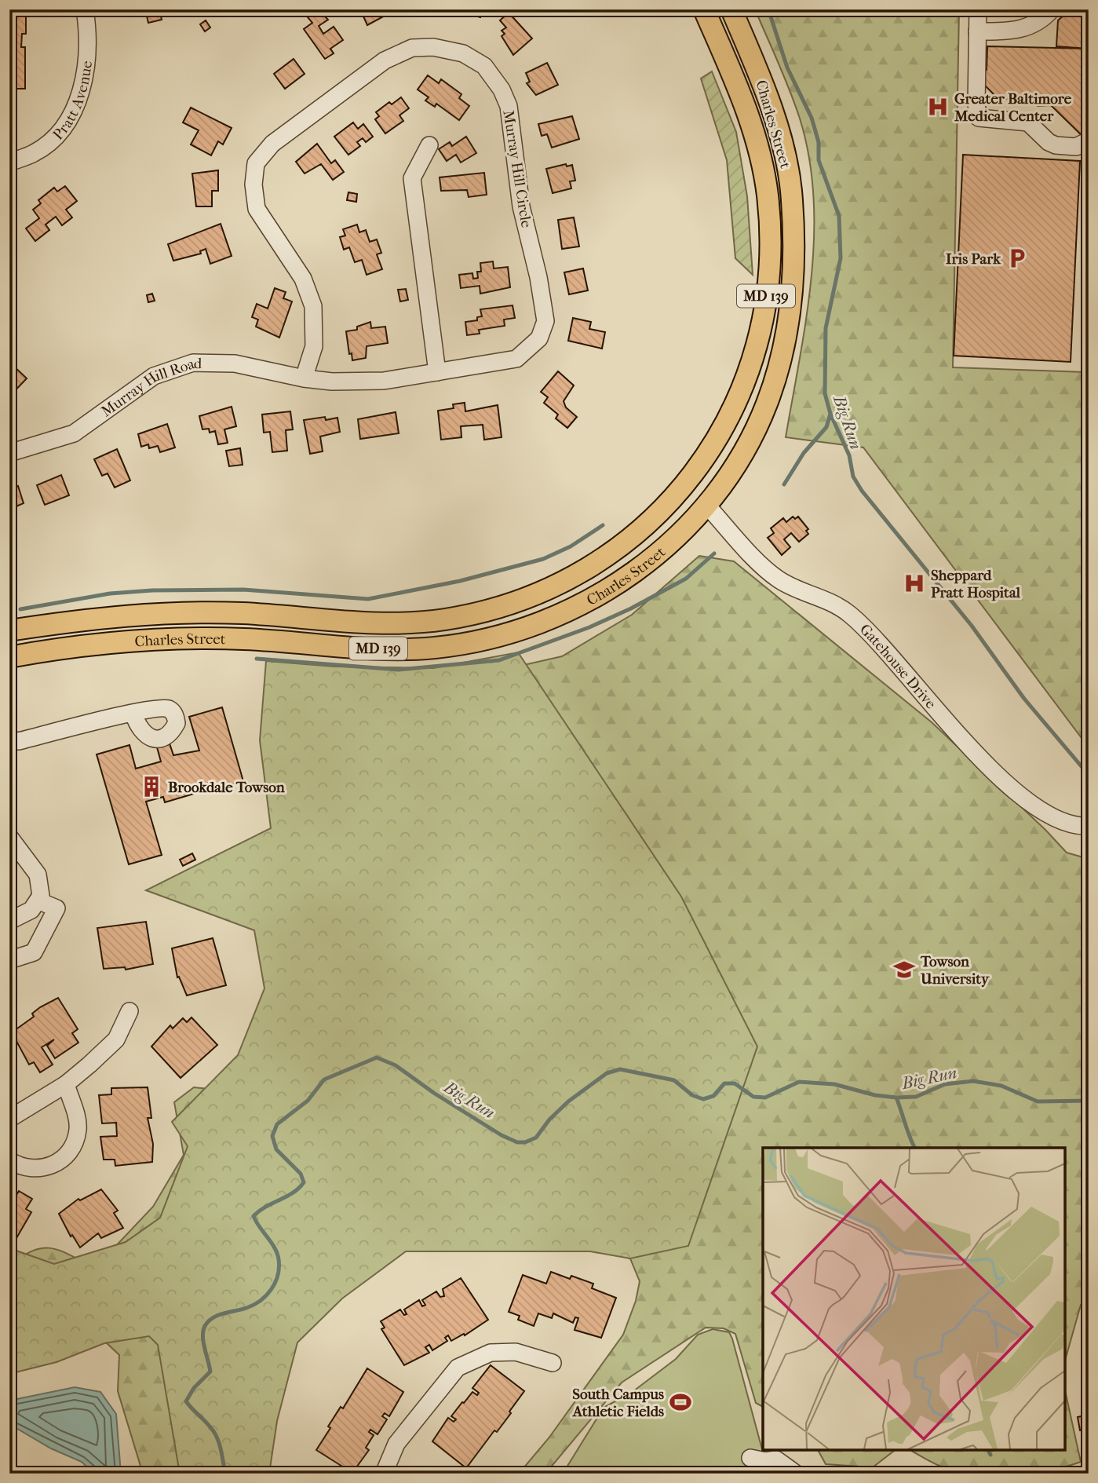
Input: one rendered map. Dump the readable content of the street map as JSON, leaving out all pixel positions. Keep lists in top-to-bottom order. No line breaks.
{"streets":{"main road":["Charles Street","MD 139"],"street":["Pratt Avenue","Murray Hill Circle","Murray Hill Road","Gatehouse Drive"]},"crossings":[["Charles Street","Gatehouse Drive"],["Murray Hill Circle","Murray Hill Road"]],"water":["Big Run"],"places":{"hospital":["Greater Baltimore Medical Center","Sheppard Pratt Hospital"],"parking":["Iris Park"],"building":["Brookdale Towson"],"school or university":["Towson University"],"sports":["South Campus Athletic Fields"]}}
